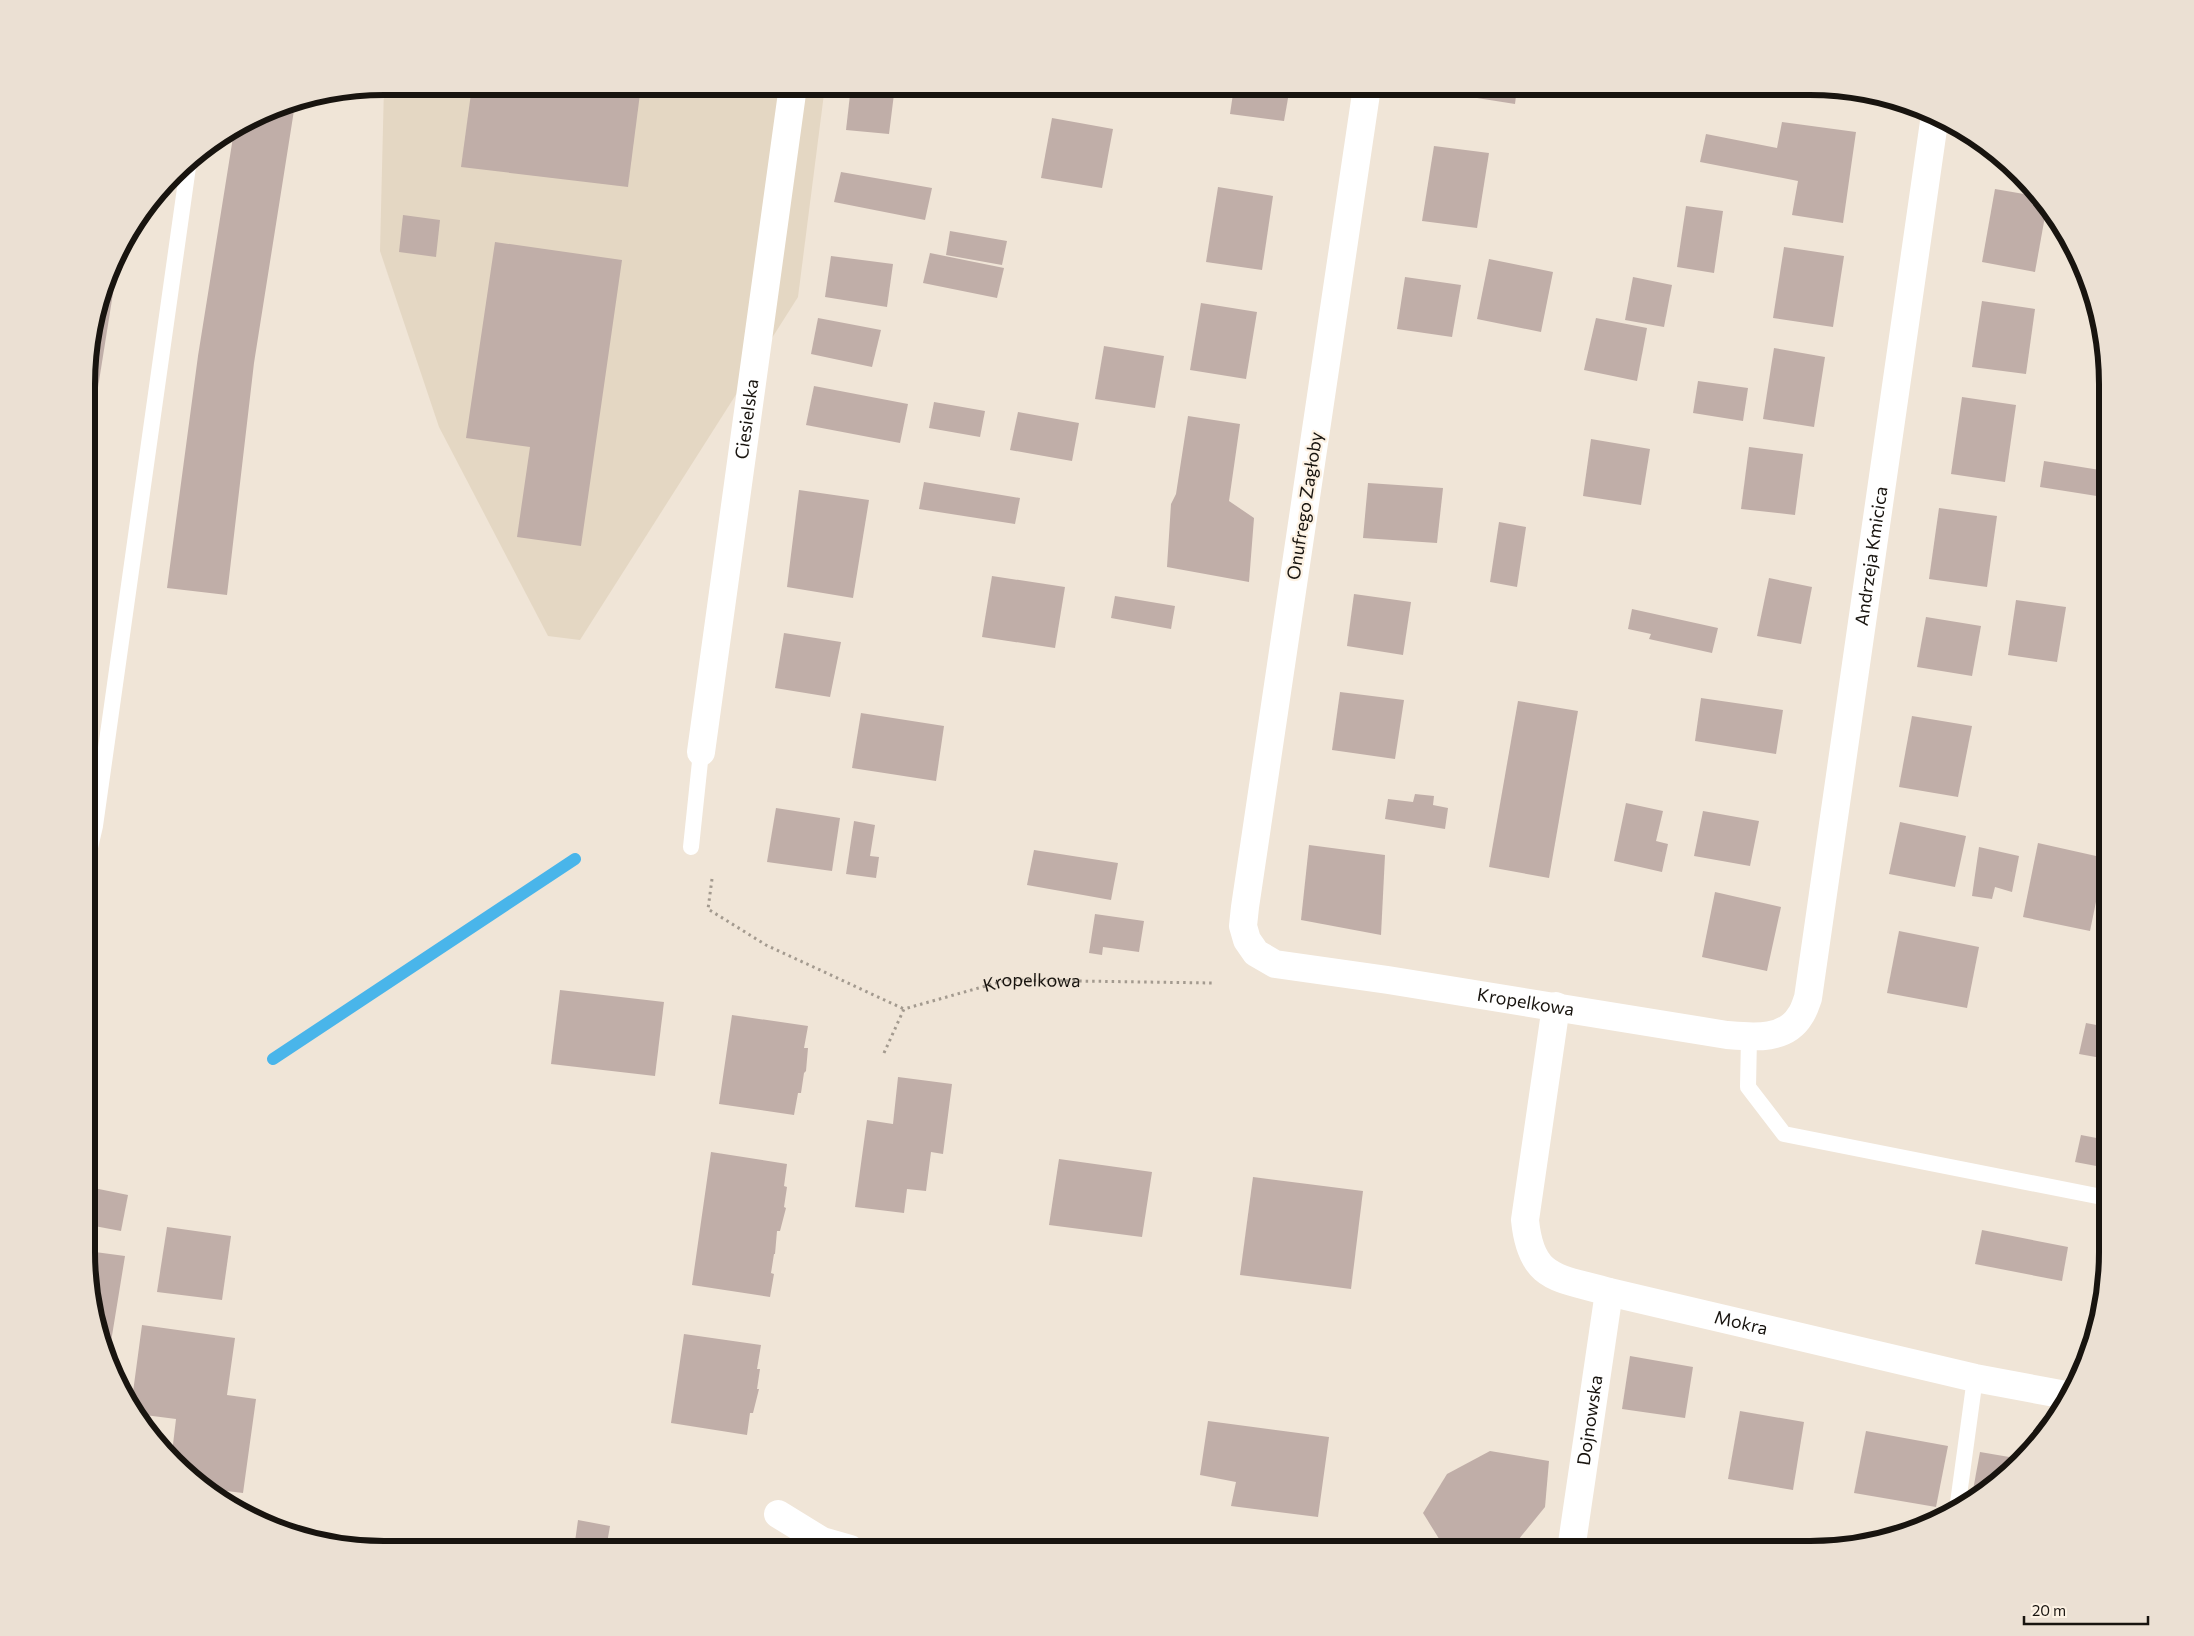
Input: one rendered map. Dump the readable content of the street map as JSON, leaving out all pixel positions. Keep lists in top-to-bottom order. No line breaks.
{"streets":{"street":["Ciesielska","Onufrego Zagłoby","Andrzeja Kmicica","Kropelkowa","Mokra","Dojnowska"]},"crossings":[["Onufrego Zagłoby","Kropelkowa"],["Andrzeja Kmicica","Kropelkowa"],["Kropelkowa","Mokra"],["Mokra","Dojnowska"]],"scale_bar":"20 m"}
